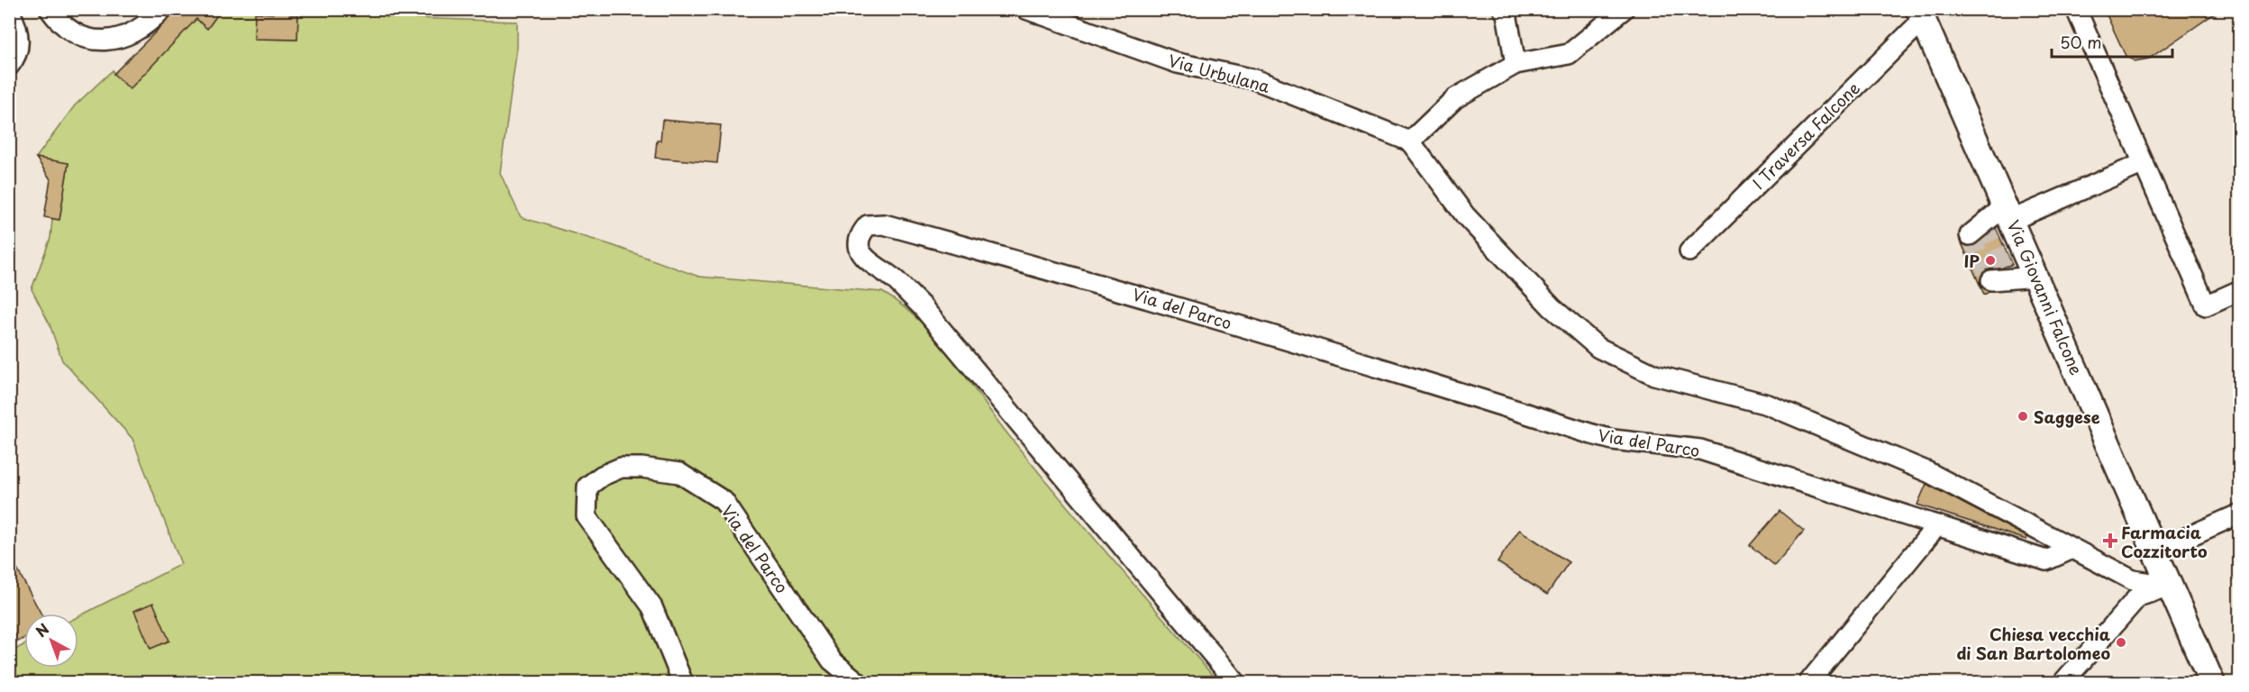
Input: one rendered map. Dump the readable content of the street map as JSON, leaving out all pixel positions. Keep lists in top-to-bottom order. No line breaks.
{"streets":{"main road":["Via Giovanni Falcone"],"street":["Via Urbulana","I Traversa Falcone","Via del Parco"]},"crossings":[["I Traversa Falcone","Via Giovanni Falcone"]],"places":{"other":["IP","Saggese","Chiesa vecchia di San Bartolomeo"],"health":["Farmacia Cozzitorto"]},"scale_bar":"50 m","north":"top left"}
